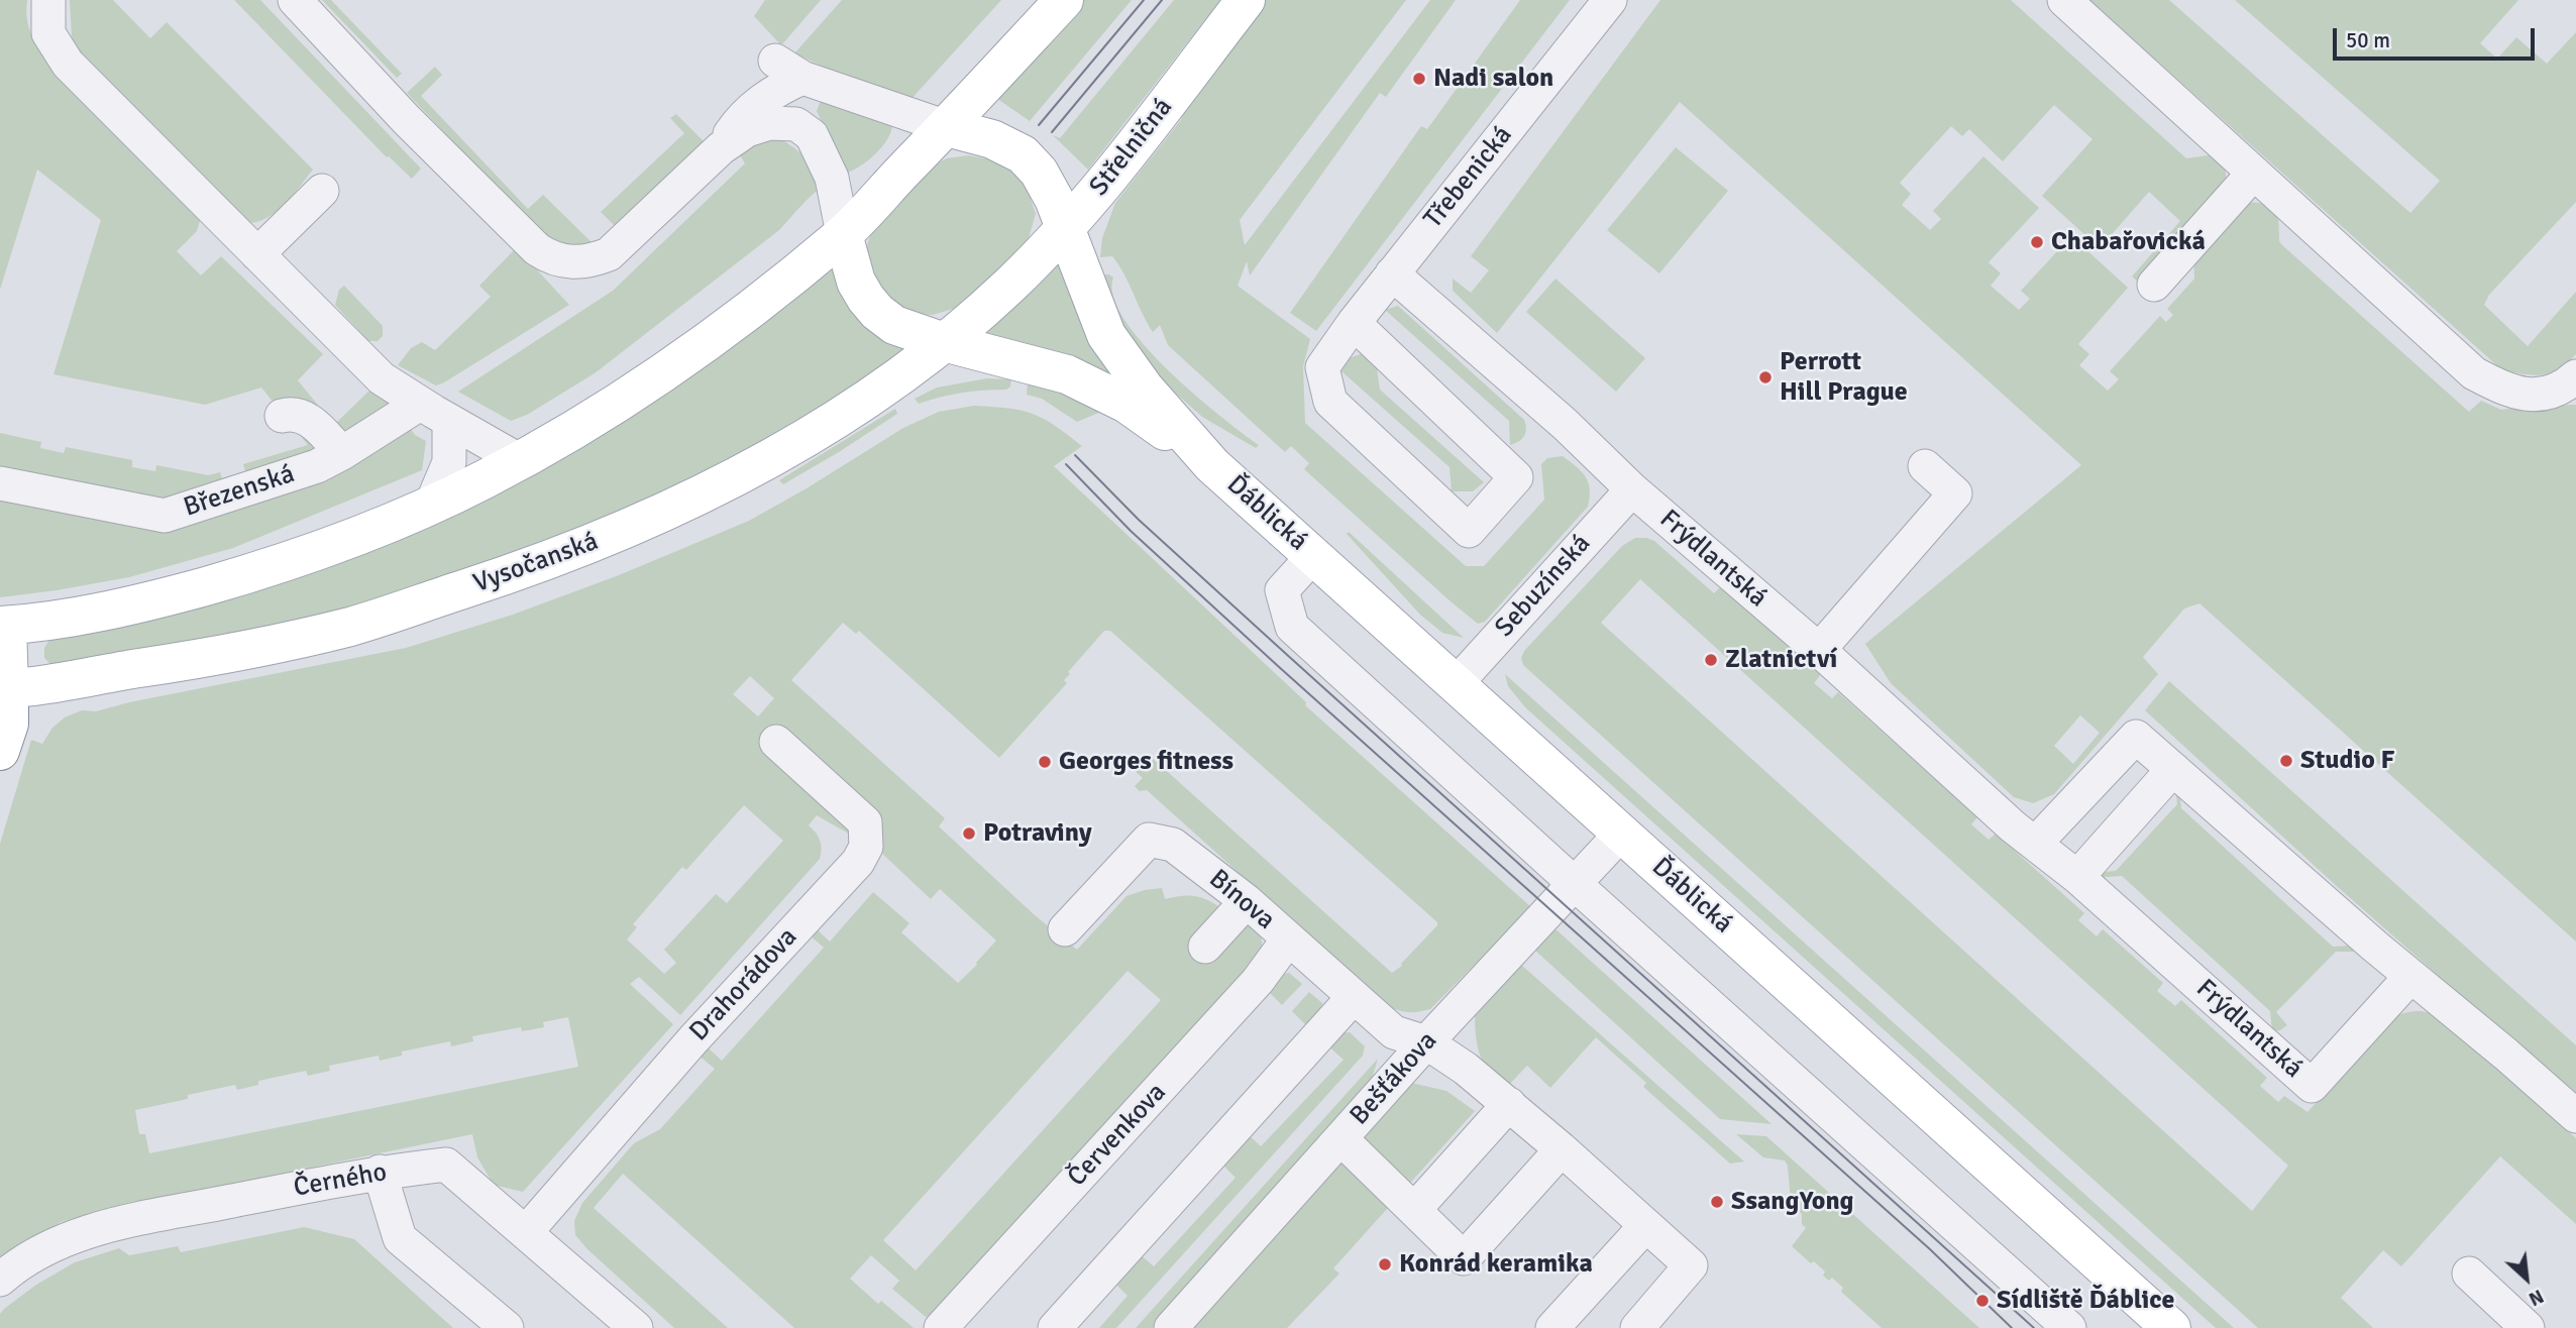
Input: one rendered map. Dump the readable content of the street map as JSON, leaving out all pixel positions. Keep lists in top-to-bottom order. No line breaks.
{"streets":{"main road":["Střelničná","Ďáblická","Vysočanská"],"street":["Třebenická","Březenská","Frýdlantská","Sebuzínská","Bínova","Drahorádova","Bešťákova","Červenkova","Černého"]},"crossings":[["Střelničná","Vysočanská"],["Třebenická","Frýdlantská"],["Ďáblická","Sebuzínská"],["Ďáblická","Bešťákova"],["Frýdlantská","Sebuzínská"],["Bínova","Bešťákova"],["Bínova","Červenkova"],["Drahorádova","Černého"]],"places":["Nadi salon","Chabařovická","Perrott Hill Prague","Zlatnictví","Studio F","Georges fitness","Potraviny","SsangYong","Konrád keramika","Sídliště Ďáblice"],"scale_bar":"50 m","north":"bottom right"}
